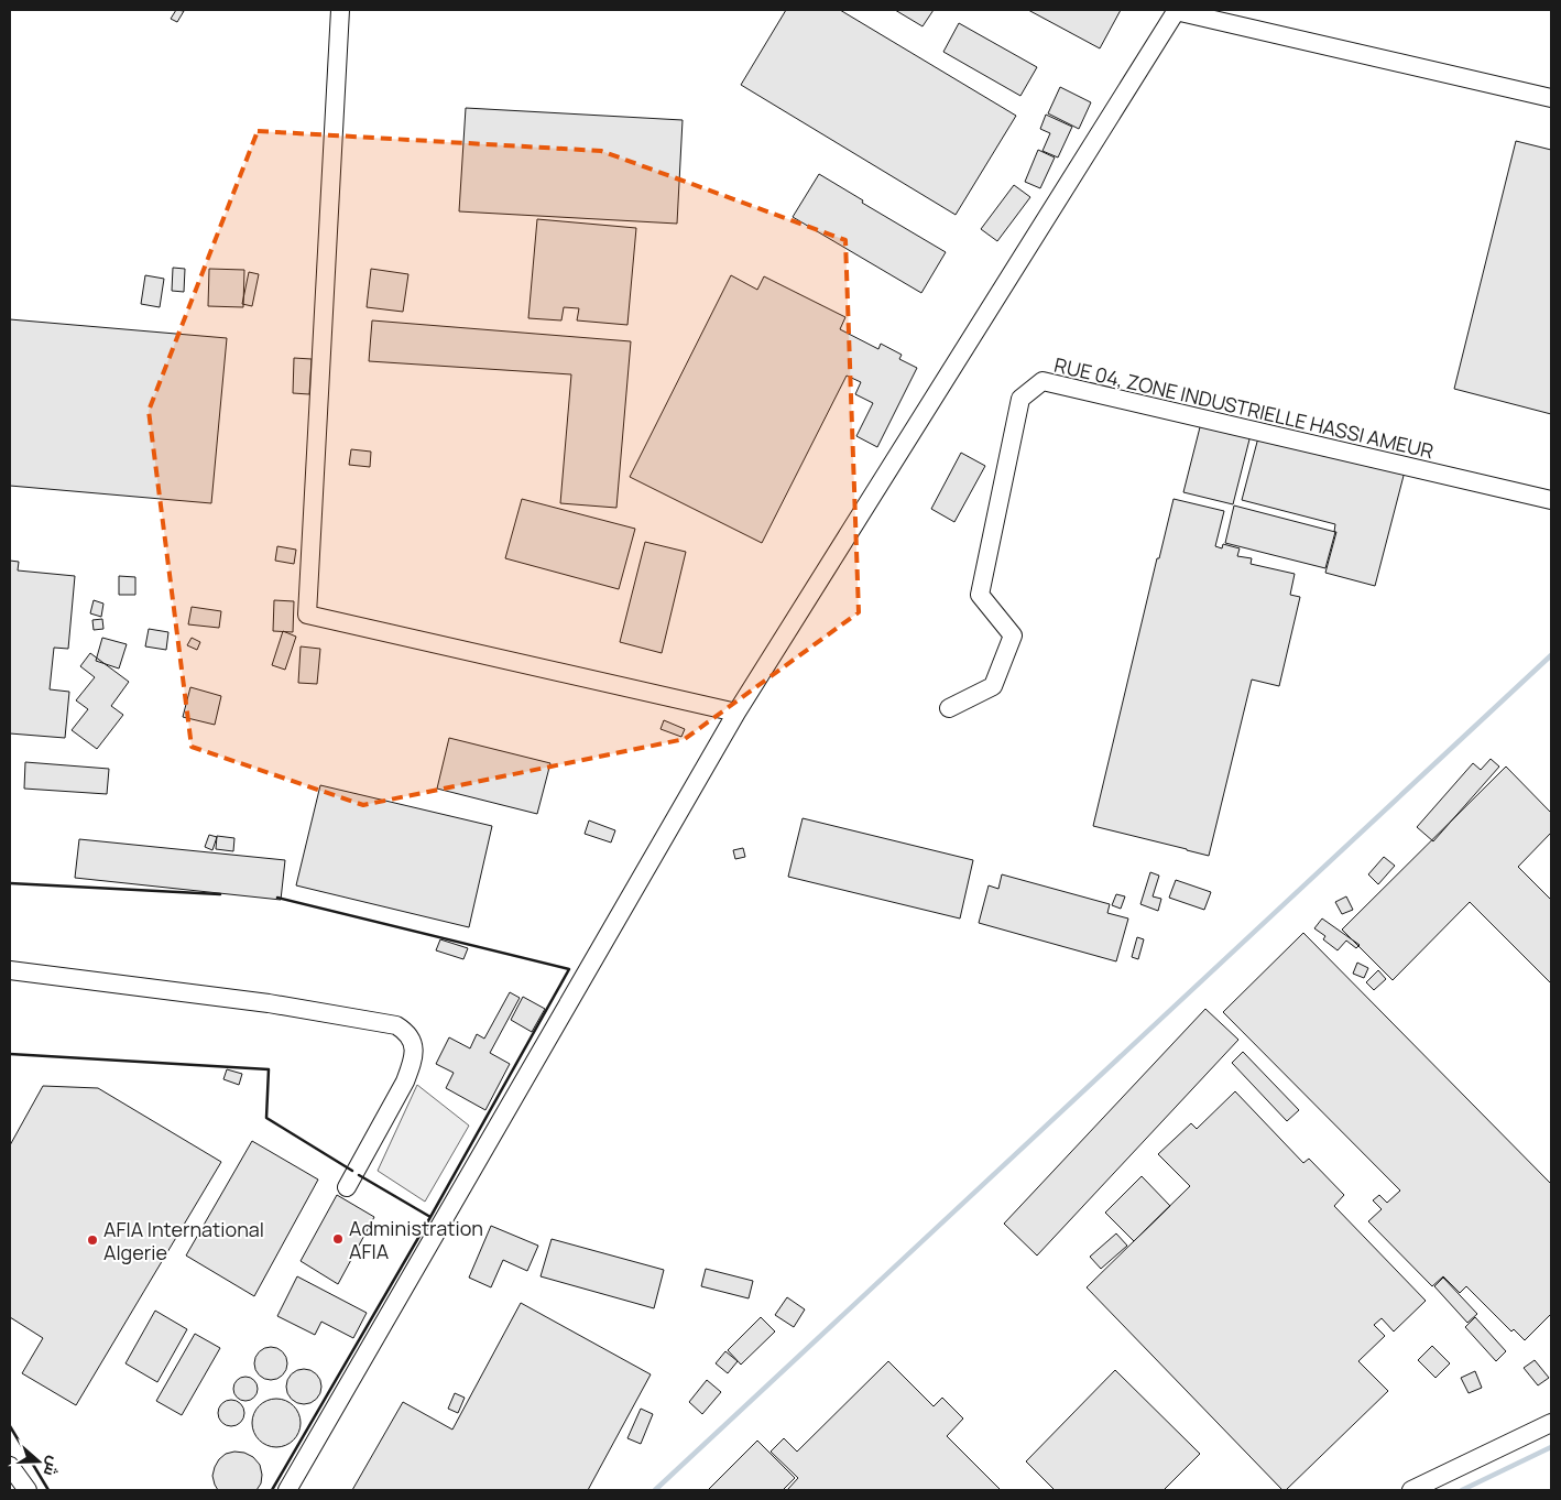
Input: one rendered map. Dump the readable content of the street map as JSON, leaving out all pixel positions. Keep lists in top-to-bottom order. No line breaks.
{"streets":{"street":["RUE 04, ZONE INDUSTRIELLE HASSI AMEUR"]},"places":["Administration AFIA","AFIA International Algerie"],"north":"right"}
